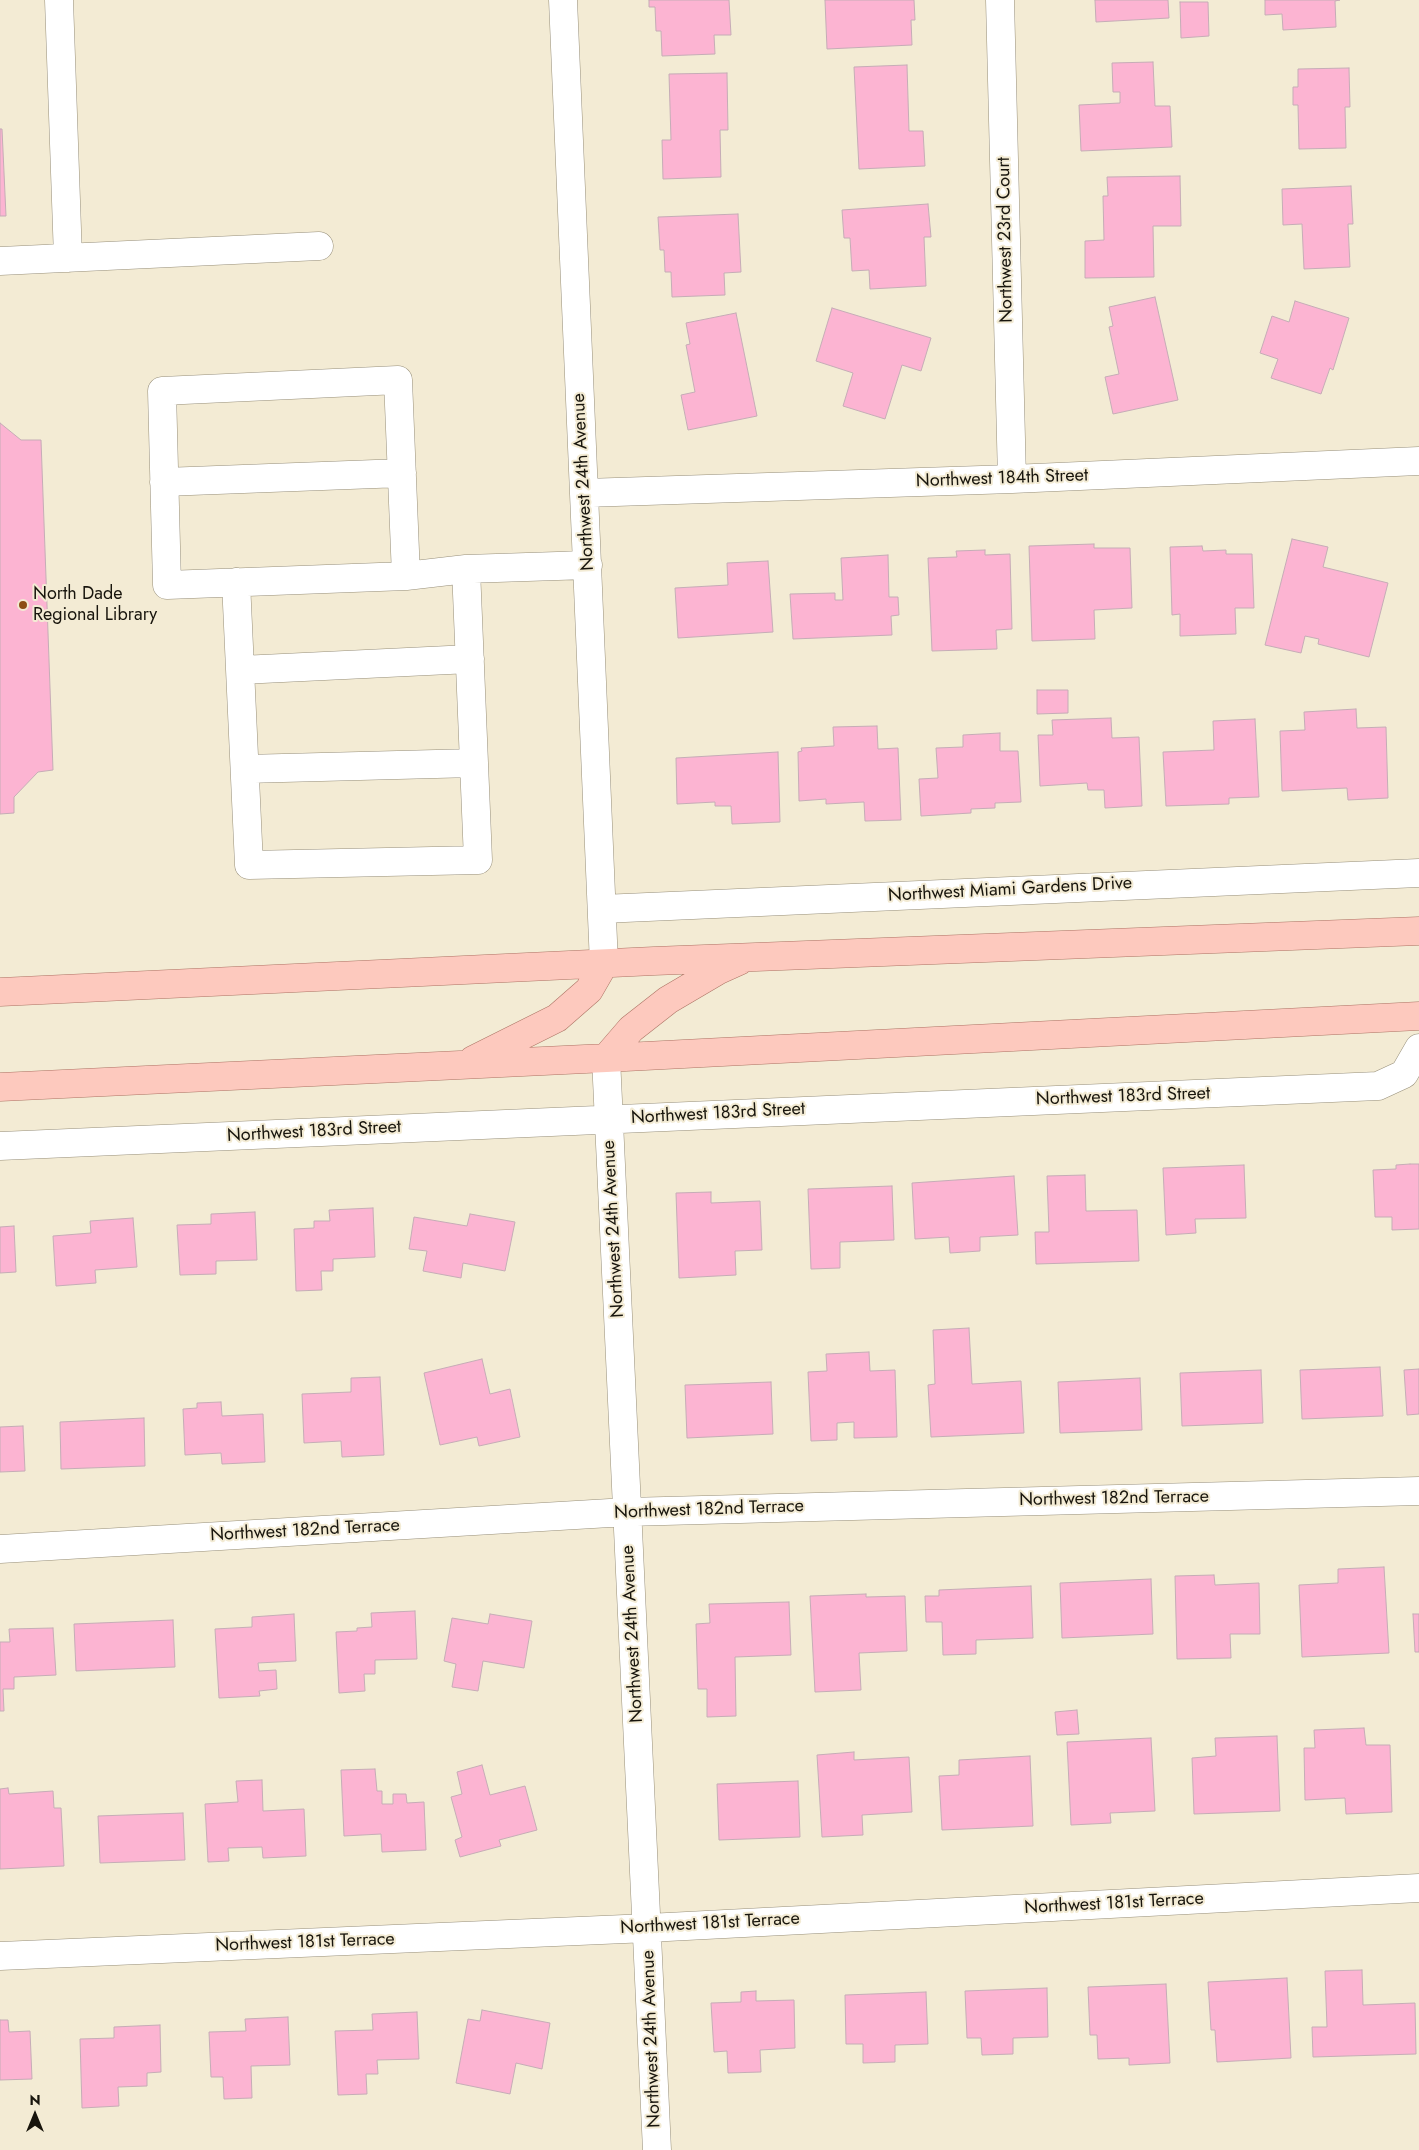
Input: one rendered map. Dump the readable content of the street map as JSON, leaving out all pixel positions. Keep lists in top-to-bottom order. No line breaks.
{"streets":{"street":["Northwest 23rd Court","Northwest 184th Street","Northwest 24th Avenue","Northwest Miami Gardens Drive","Northwest 183rd Street","Northwest 182nd Terrace","Northwest 181st Terrace"]},"crossings":[["Northwest 23rd Court","Northwest 184th Street"],["Northwest 184th Street","Northwest 24th Avenue"],["Northwest 24th Avenue","Northwest Miami Gardens Drive"],["Northwest 24th Avenue","Northwest 183rd Street"],["Northwest 24th Avenue","Northwest 182nd Terrace"],["Northwest 24th Avenue","Northwest 181st Terrace"]],"places":["North Dade Regional Library"],"north":"top"}
